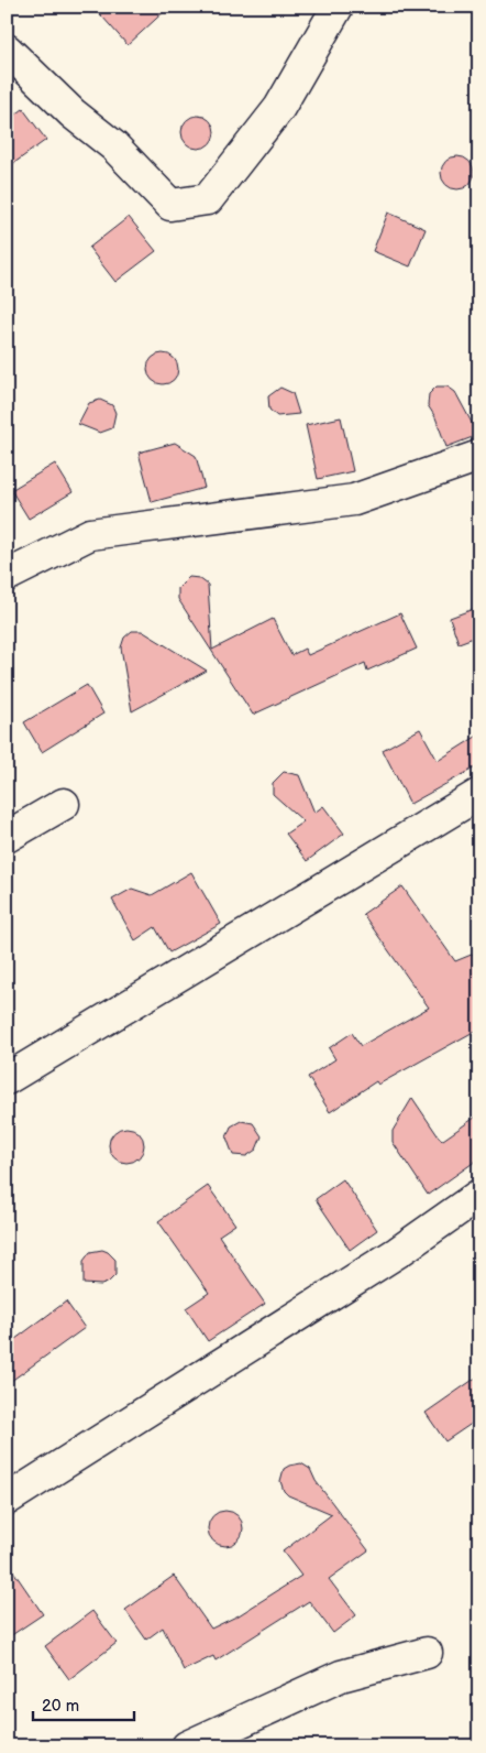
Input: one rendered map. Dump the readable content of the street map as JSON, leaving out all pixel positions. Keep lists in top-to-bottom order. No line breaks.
{"scale_bar":"20 m"}
